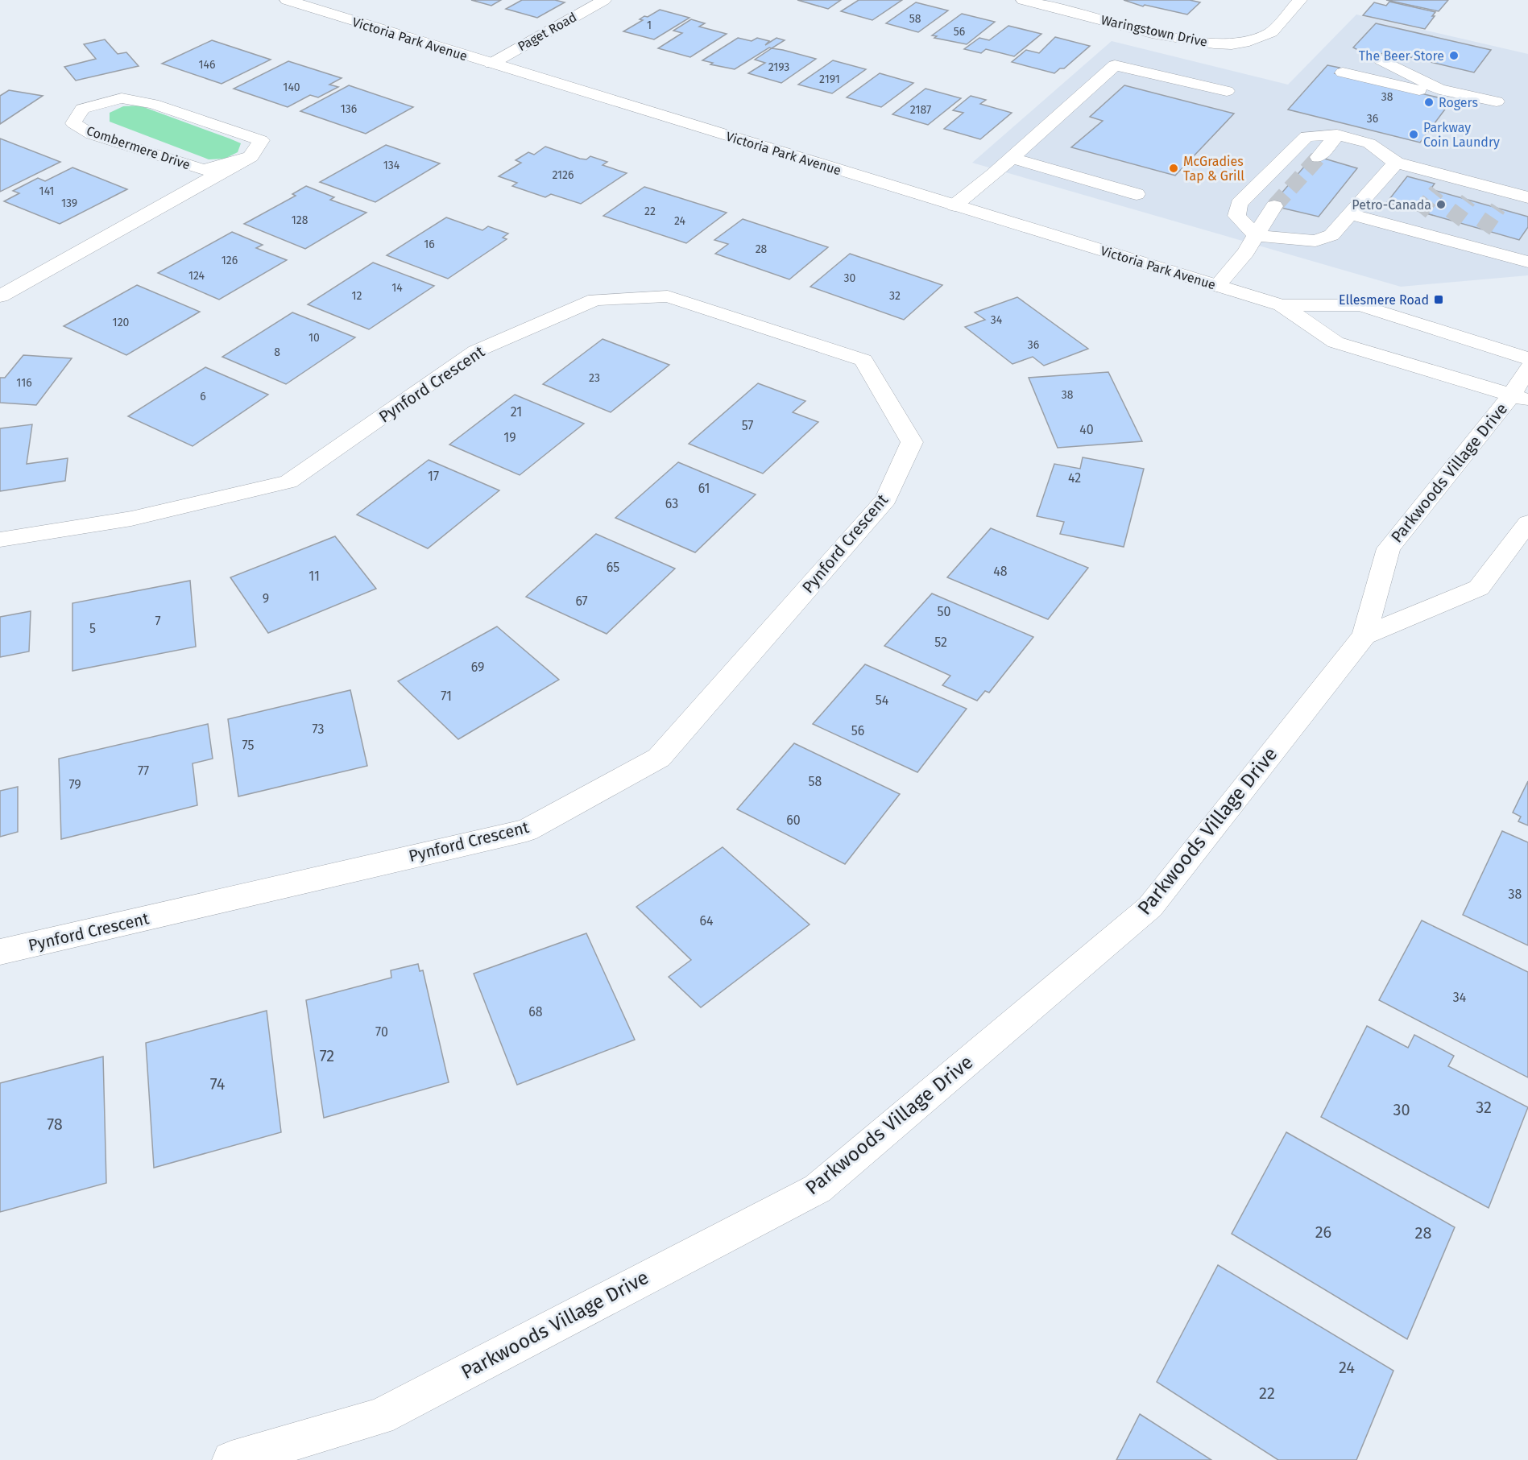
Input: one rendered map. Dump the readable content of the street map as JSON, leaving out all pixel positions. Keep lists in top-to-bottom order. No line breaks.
{"streets":{"street":["Waringstown Drive","Paget Road","Victoria Park Avenue","Combermere Drive","Pynford Crescent","Parkwoods Village Drive"]},"crossings":[["Paget Road","Victoria Park Avenue"],["Victoria Park Avenue","Parkwoods Village Drive"]],"places":{"other":["The Beer Store","Rogers","Parkway Coin Laundry","McGradies Tap & Grill","Petro-Canada"],"transit":["Ellesmere Road"]},"house_numbers":["58","1","56","146","2193","2191","140","38","136","2187","36","134","2126","141","139","22","128","24","16","28","126","124","30","14","12","32","34","120","10","36","8","23","116","38","6","21","57","40","19","17","42","61","63","65","48","11","9","67","50","7","5","52","69","71","54","73","56","75","77","58","79","60","38","64","34","68","70","72","74","32","30","78","26","28","24","22"]}
